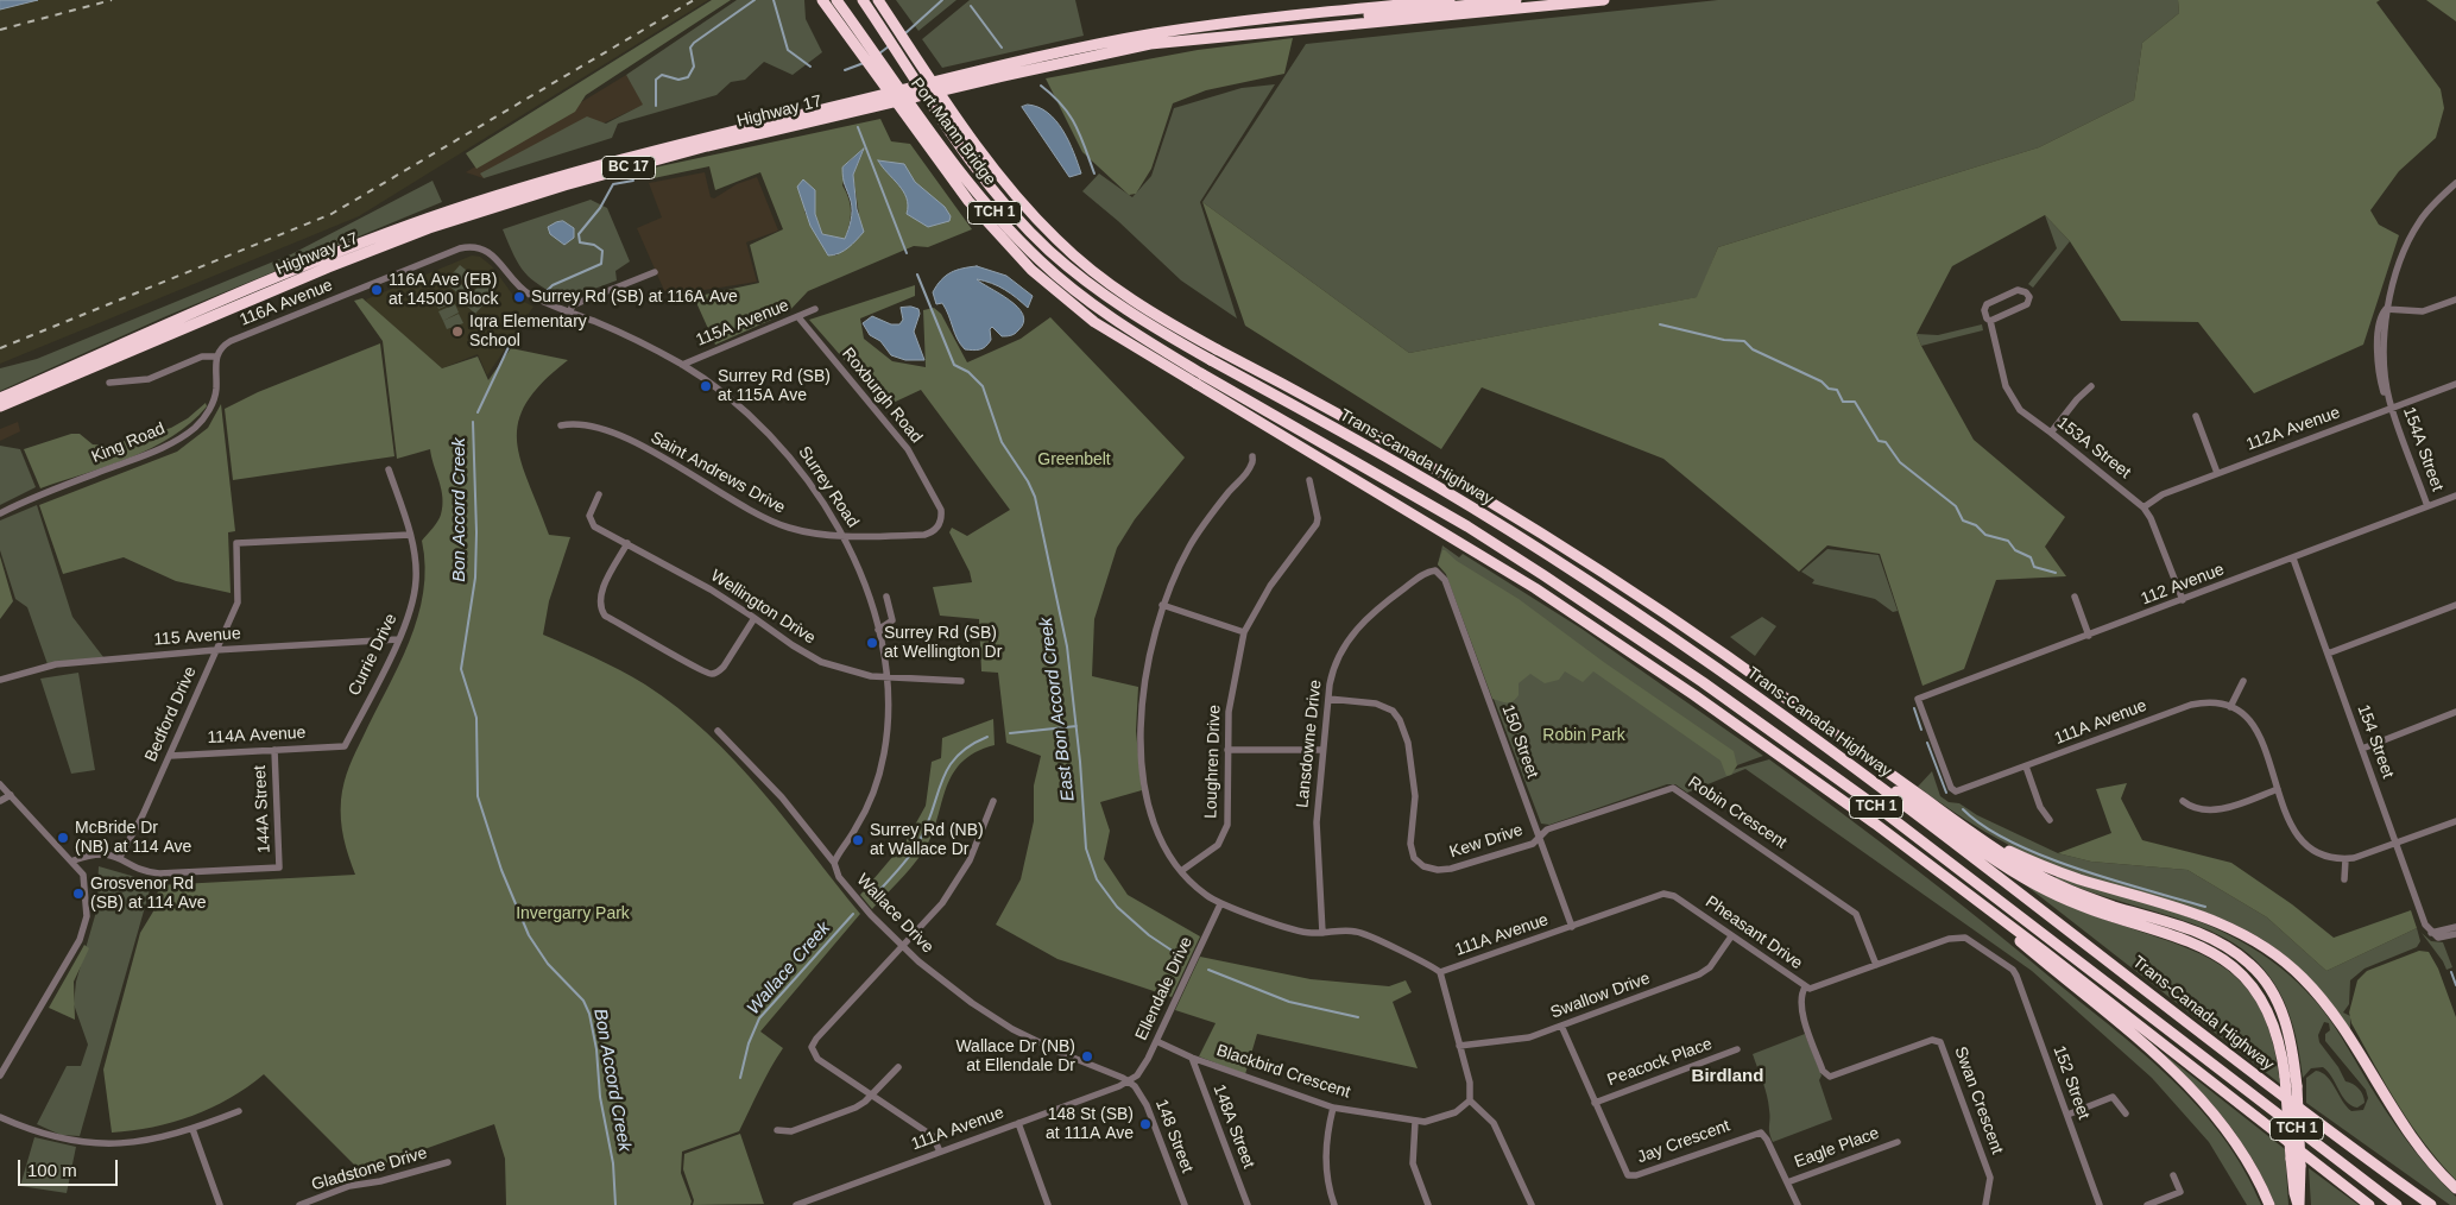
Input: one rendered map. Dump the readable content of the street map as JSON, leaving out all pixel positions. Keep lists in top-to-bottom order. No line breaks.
{"streets":{"highway":["Highway 17","Port Mann Bridge","BC 17","TCH 1","Trans-Canada Highway"],"street":["116A Avenue","115A Avenue","Roxburgh Road","112A Avenue","King Road","153A Street","154A Street","Saint Andrews Drive","Surrey Road","112 Avenue","Wellington Drive","115 Avenue","Currie Drive","Bedford Drive","111A Avenue","114A Avenue","150 Street","154 Street","Lansdowne Drive","Loughren Drive","144A Street","Robin Crescent","Kew Drive","Wallace Drive","Pheasant Drive","Ellendale Drive","Swallow Drive","Peacock Place","Blackbird Crescent","152 Street","Swan Crescent","148A Street","148 Street","Jay Crescent","Eagle Place","Gladstone Drive"]},"crossings":[["Port Mann Bridge","Trans-Canada Highway"],["116A Avenue","King Road"],["116A Avenue","Surrey Road"],["115A Avenue","Roxburgh Road"],["115A Avenue","Surrey Road"],["Roxburgh Road","Saint Andrews Drive"],["112A Avenue","153A Street"],["112A Avenue","154A Street"],["153A Street","112 Avenue"],["154A Street","112 Avenue"],["Saint Andrews Drive","Surrey Road"],["Surrey Road","Wellington Drive"],["Surrey Road","Wallace Drive"],["112 Avenue","111A Avenue"],["112 Avenue","154 Street"],["115 Avenue","Currie Drive"],["115 Avenue","Bedford Drive"],["Currie Drive","Bedford Drive"],["Currie Drive","114A Avenue"],["Bedford Drive","114A Avenue"],["Bedford Drive","144A Street"],["111A Avenue","150 Street"],["111A Avenue","Wallace Drive"],["111A Avenue","Pheasant Drive"],["111A Avenue","Ellendale Drive"],["111A Avenue","148 Street"],["114A Avenue","144A Street"],["150 Street","Lansdowne Drive"],["150 Street","Robin Crescent"],["150 Street","Kew Drive"],["150 Street","Pheasant Drive"],["Lansdowne Drive","Kew Drive"],["Robin Crescent","Kew Drive"],["Robin Crescent","Pheasant Drive"],["Wallace Drive","Ellendale Drive"],["Wallace Drive","148 Street"],["Pheasant Drive","Swallow Drive"],["Pheasant Drive","152 Street"],["Pheasant Drive","Swan Crescent"],["Ellendale Drive","Blackbird Crescent"],["Ellendale Drive","148 Street"],["Swallow Drive","Jay Crescent"],["Peacock Place","Jay Crescent"],["Blackbird Crescent","148A Street"],["Jay Crescent","Eagle Place"]],"districts":["Birdland"],"water":["Bon Accord Creek","East Bon Accord Creek","Wallace Creek"],"parks":["Greenbelt","Robin Park","Invergarry Park"],"places":["116A Ave (EB) at 14500 Block","Surrey Rd (SB) at 116A Ave","Iqra Elementary School","Surrey Rd (SB) at 115A Ave","Surrey Rd (SB) at Wellington Dr","McBride Dr (NB) at 114 Ave","Surrey Rd (NB) at Wallace Dr","Grosvenor Rd (SB) at 114 Ave","Wallace Dr (NB) at Ellendale Dr","148 St (SB) at 111A Ave"],"scale_bar":"100 m"}
